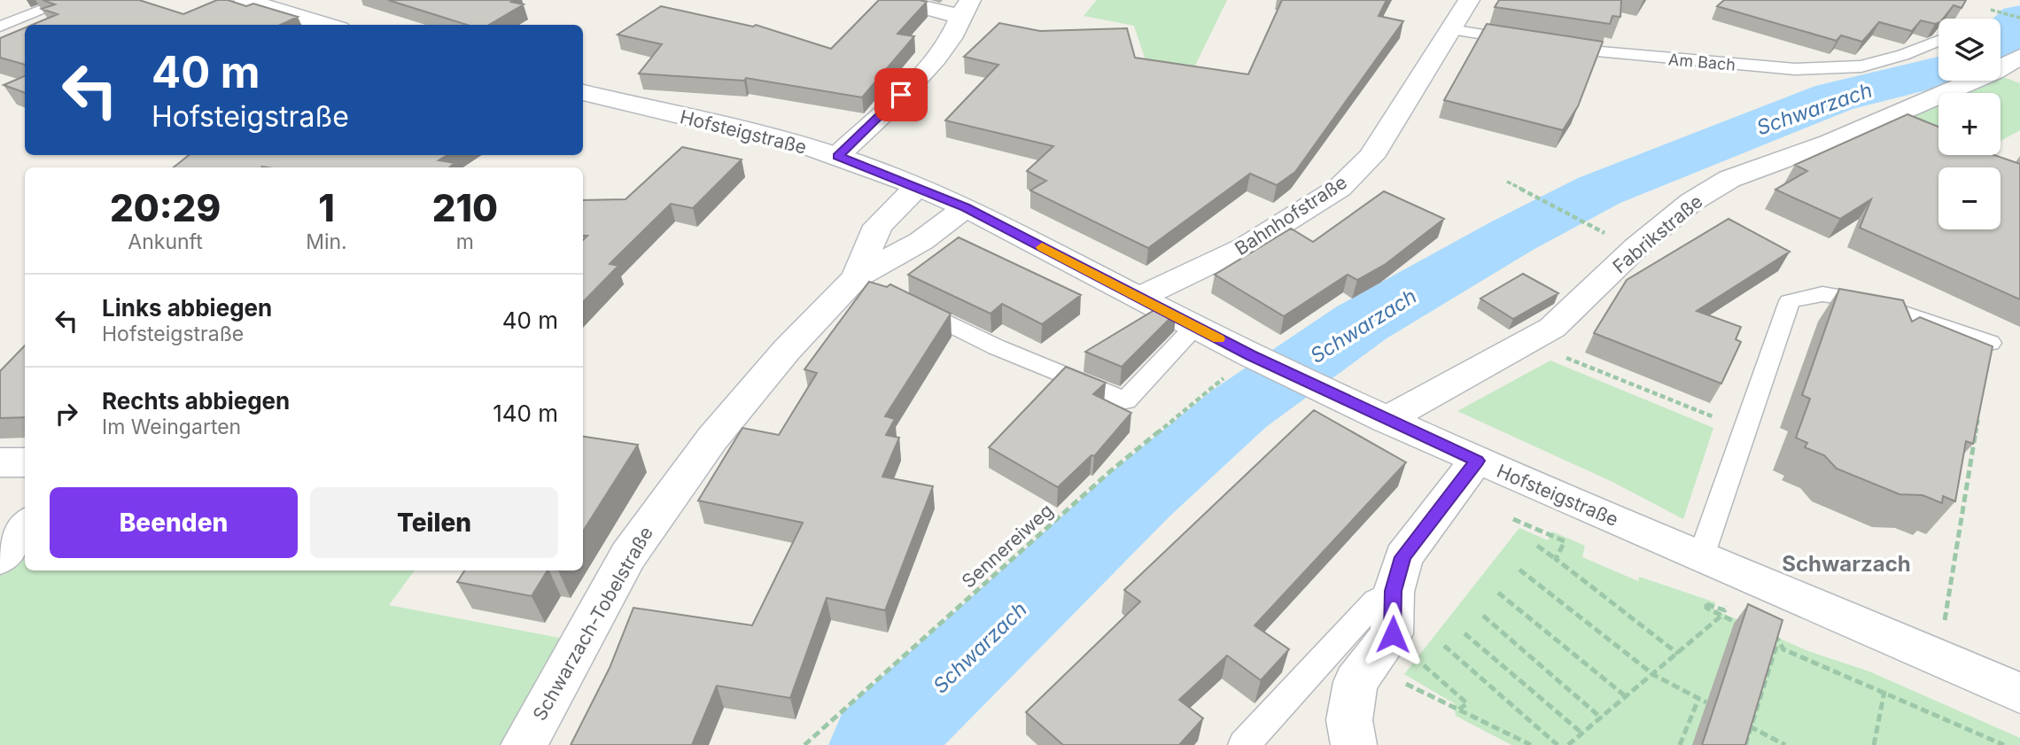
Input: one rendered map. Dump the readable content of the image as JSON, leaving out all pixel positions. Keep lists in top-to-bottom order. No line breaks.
{"streets":{"street":["Hofsteigstraße","Bahnhofstraße","Fabrikstraße","Schwarzach-Tobelstraße"],"lane":["Am Bach"],"path":["Sennereiweg"]},"crossings":[["Hofsteigstraße","Bahnhofstraße"],["Hofsteigstraße","Fabrikstraße"],["Hofsteigstraße","Sennereiweg"],["Hofsteigstraße","Schwarzach-Tobelstraße"]],"districts":["Schwarzach"],"water":["Schwarzach"],"page":{"map_buttons":["+","−"],"turn":["40 m","Hofsteigstraße"],"eta":["20:29","Ankunft","1","Min.","210","m"],"list":[{"name":"Links abbiegen","note":"Hofsteigstraße","value":"40 m"},{"name":"Rechts abbiegen","note":"Im Weingarten","value":"140 m"}],"buttons":["Beenden","Teilen"]}}
